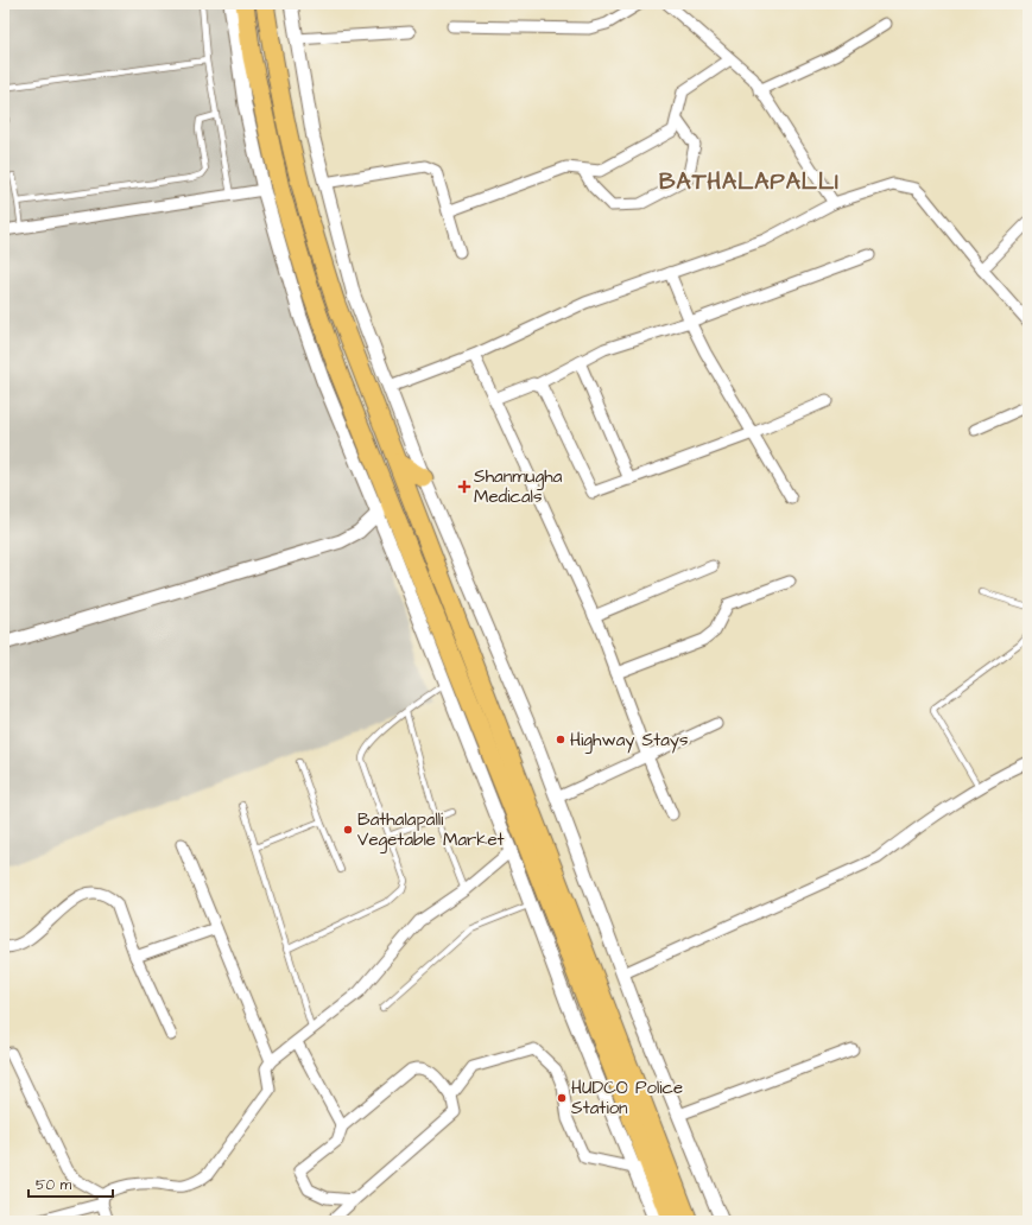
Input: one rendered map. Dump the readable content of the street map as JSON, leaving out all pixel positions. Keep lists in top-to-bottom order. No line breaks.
{"districts":["BATHALAPALLI"],"places":{"health":["Shanmugha Medicals"],"other":["Highway Stays","Bathalapalli Vegetable Market","HUDCO Police Station"]},"scale_bar":"50 m"}
